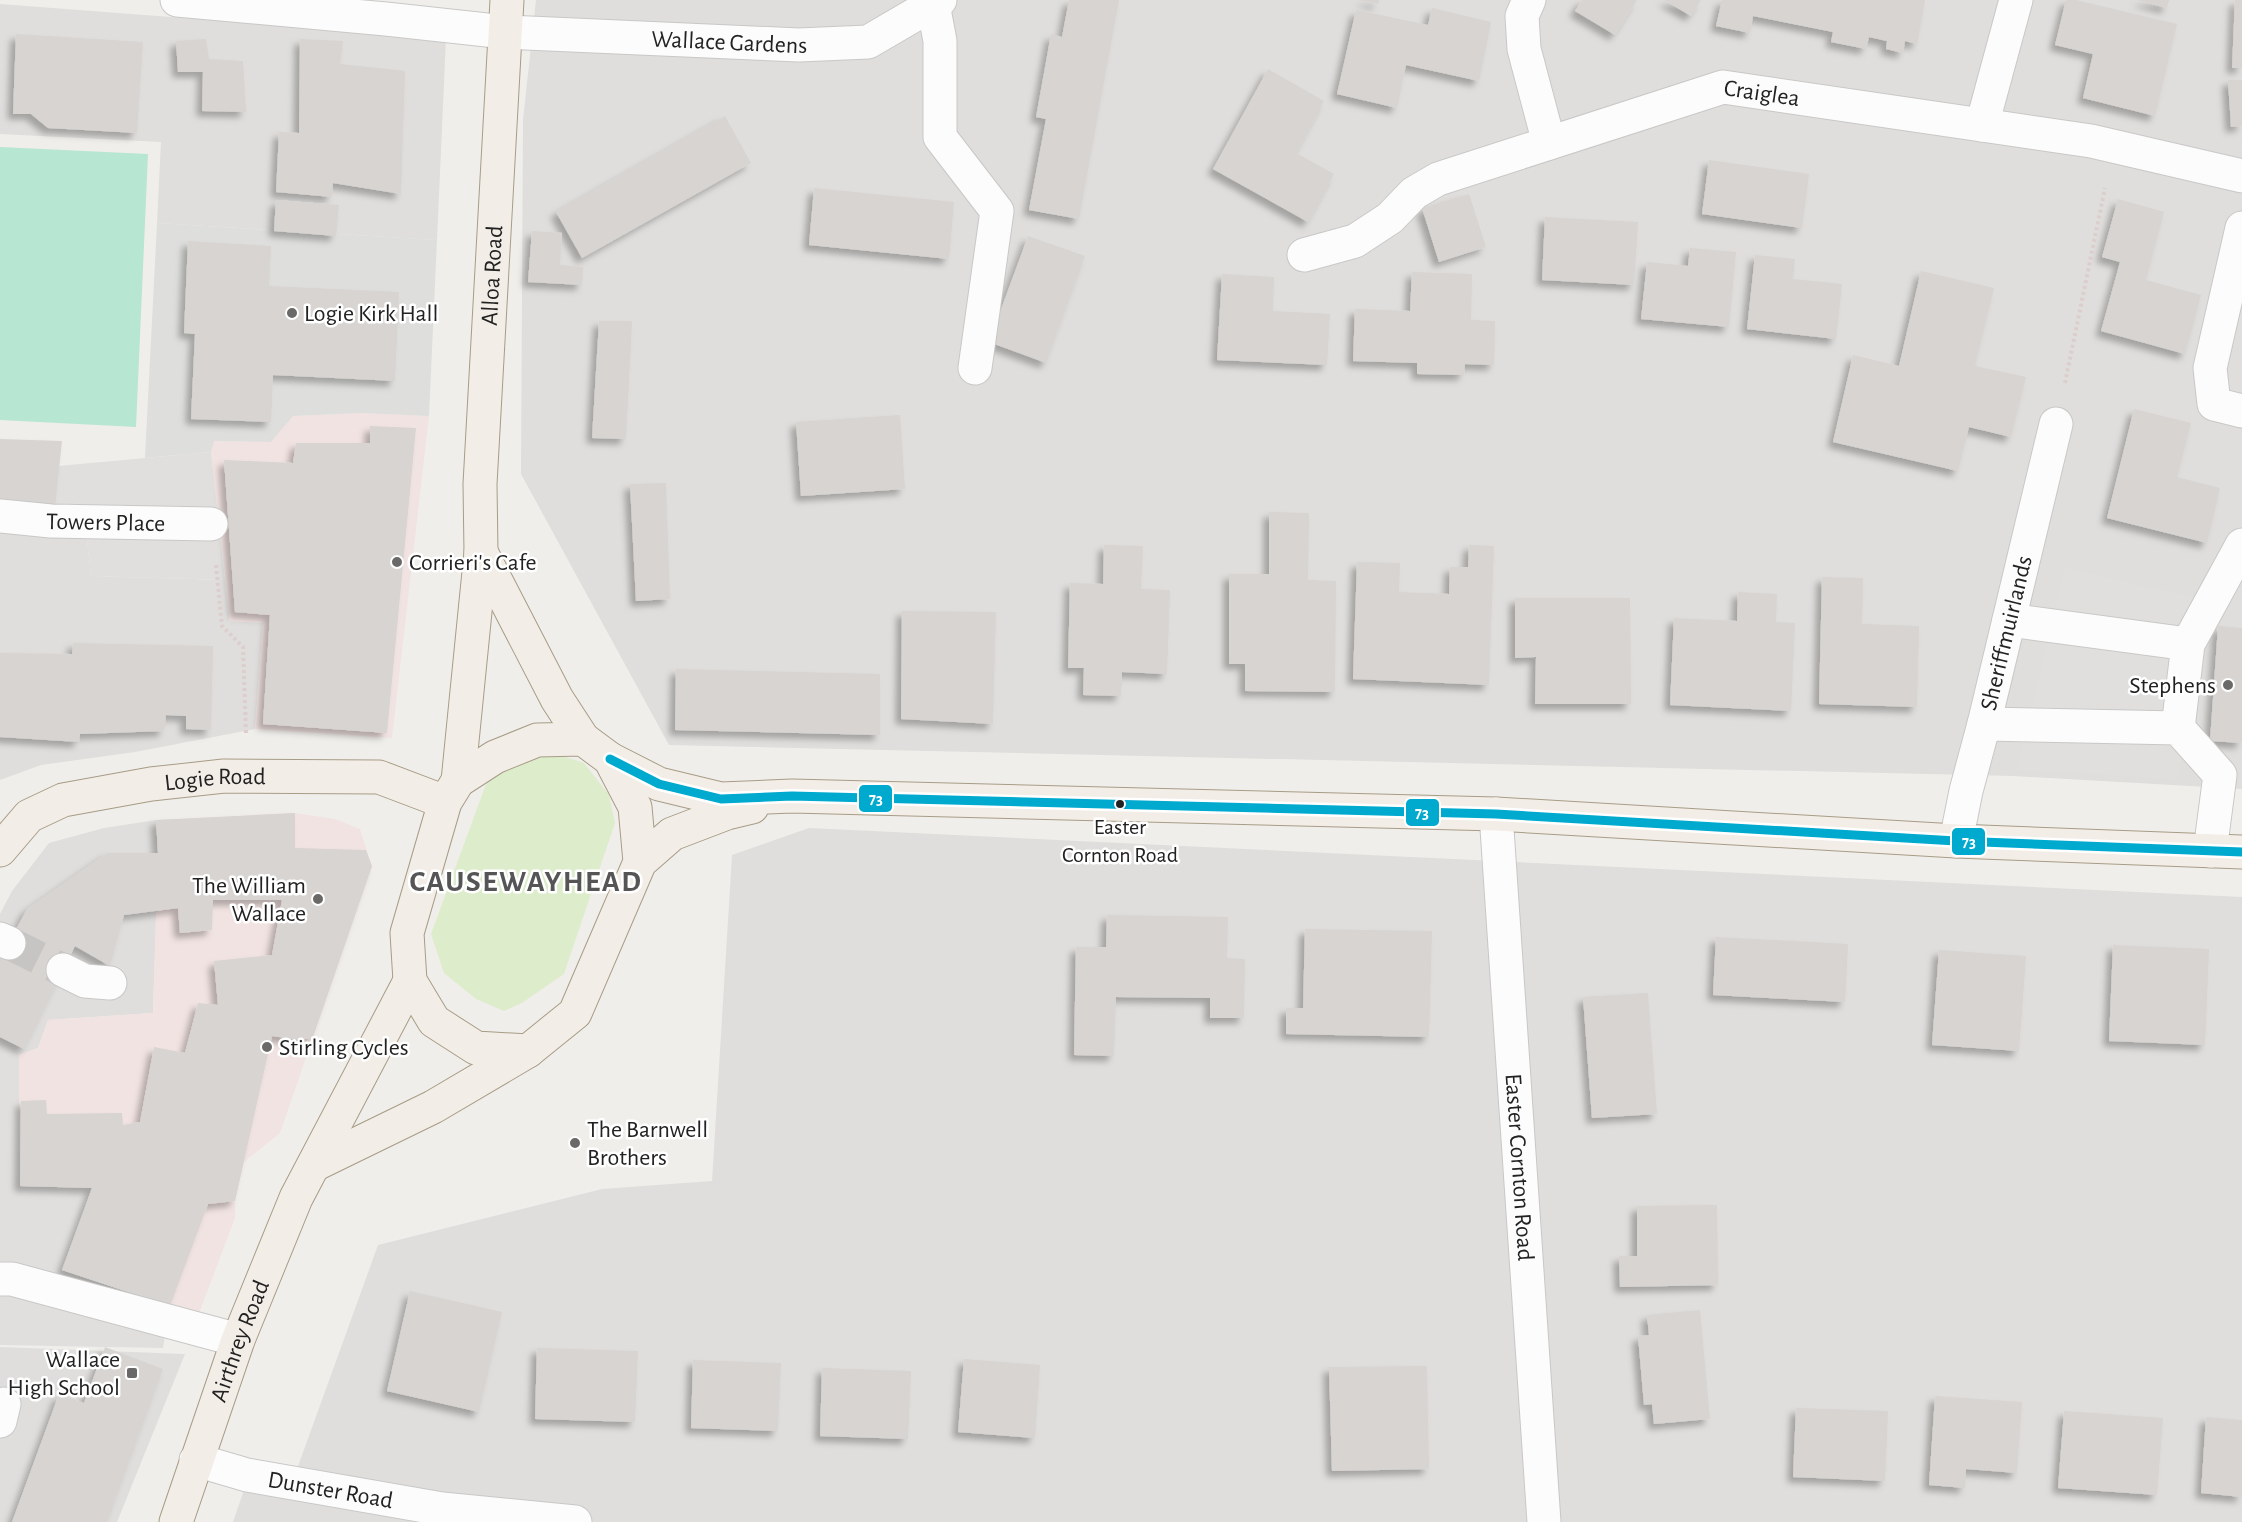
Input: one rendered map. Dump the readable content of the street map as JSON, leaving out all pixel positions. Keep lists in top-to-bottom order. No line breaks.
{"streets":{"main road":["Alloa Road","Logie Road","Airthrey Road"],"street":["Wallace Gardens","Craiglea","Towers Place","Sheriffmuirlands","Easter Cornton Road","Dunster Road"]},"crossings":[["Wallace Gardens","Alloa Road"],["Alloa Road","Logie Road"],["Alloa Road","Airthrey Road"],["Airthrey Road","Dunster Road"]],"districts":["CAUSEWAYHEAD"],"places":{"other":["Logie Kirk Hall","Corrieri's Cafe","Stephens","Easter Cornton Road","The William Wallace","Stirling Cycles","The Barnwell Brothers"],"transit":["Wallace High School"]},"lines":["transit line 73"]}
